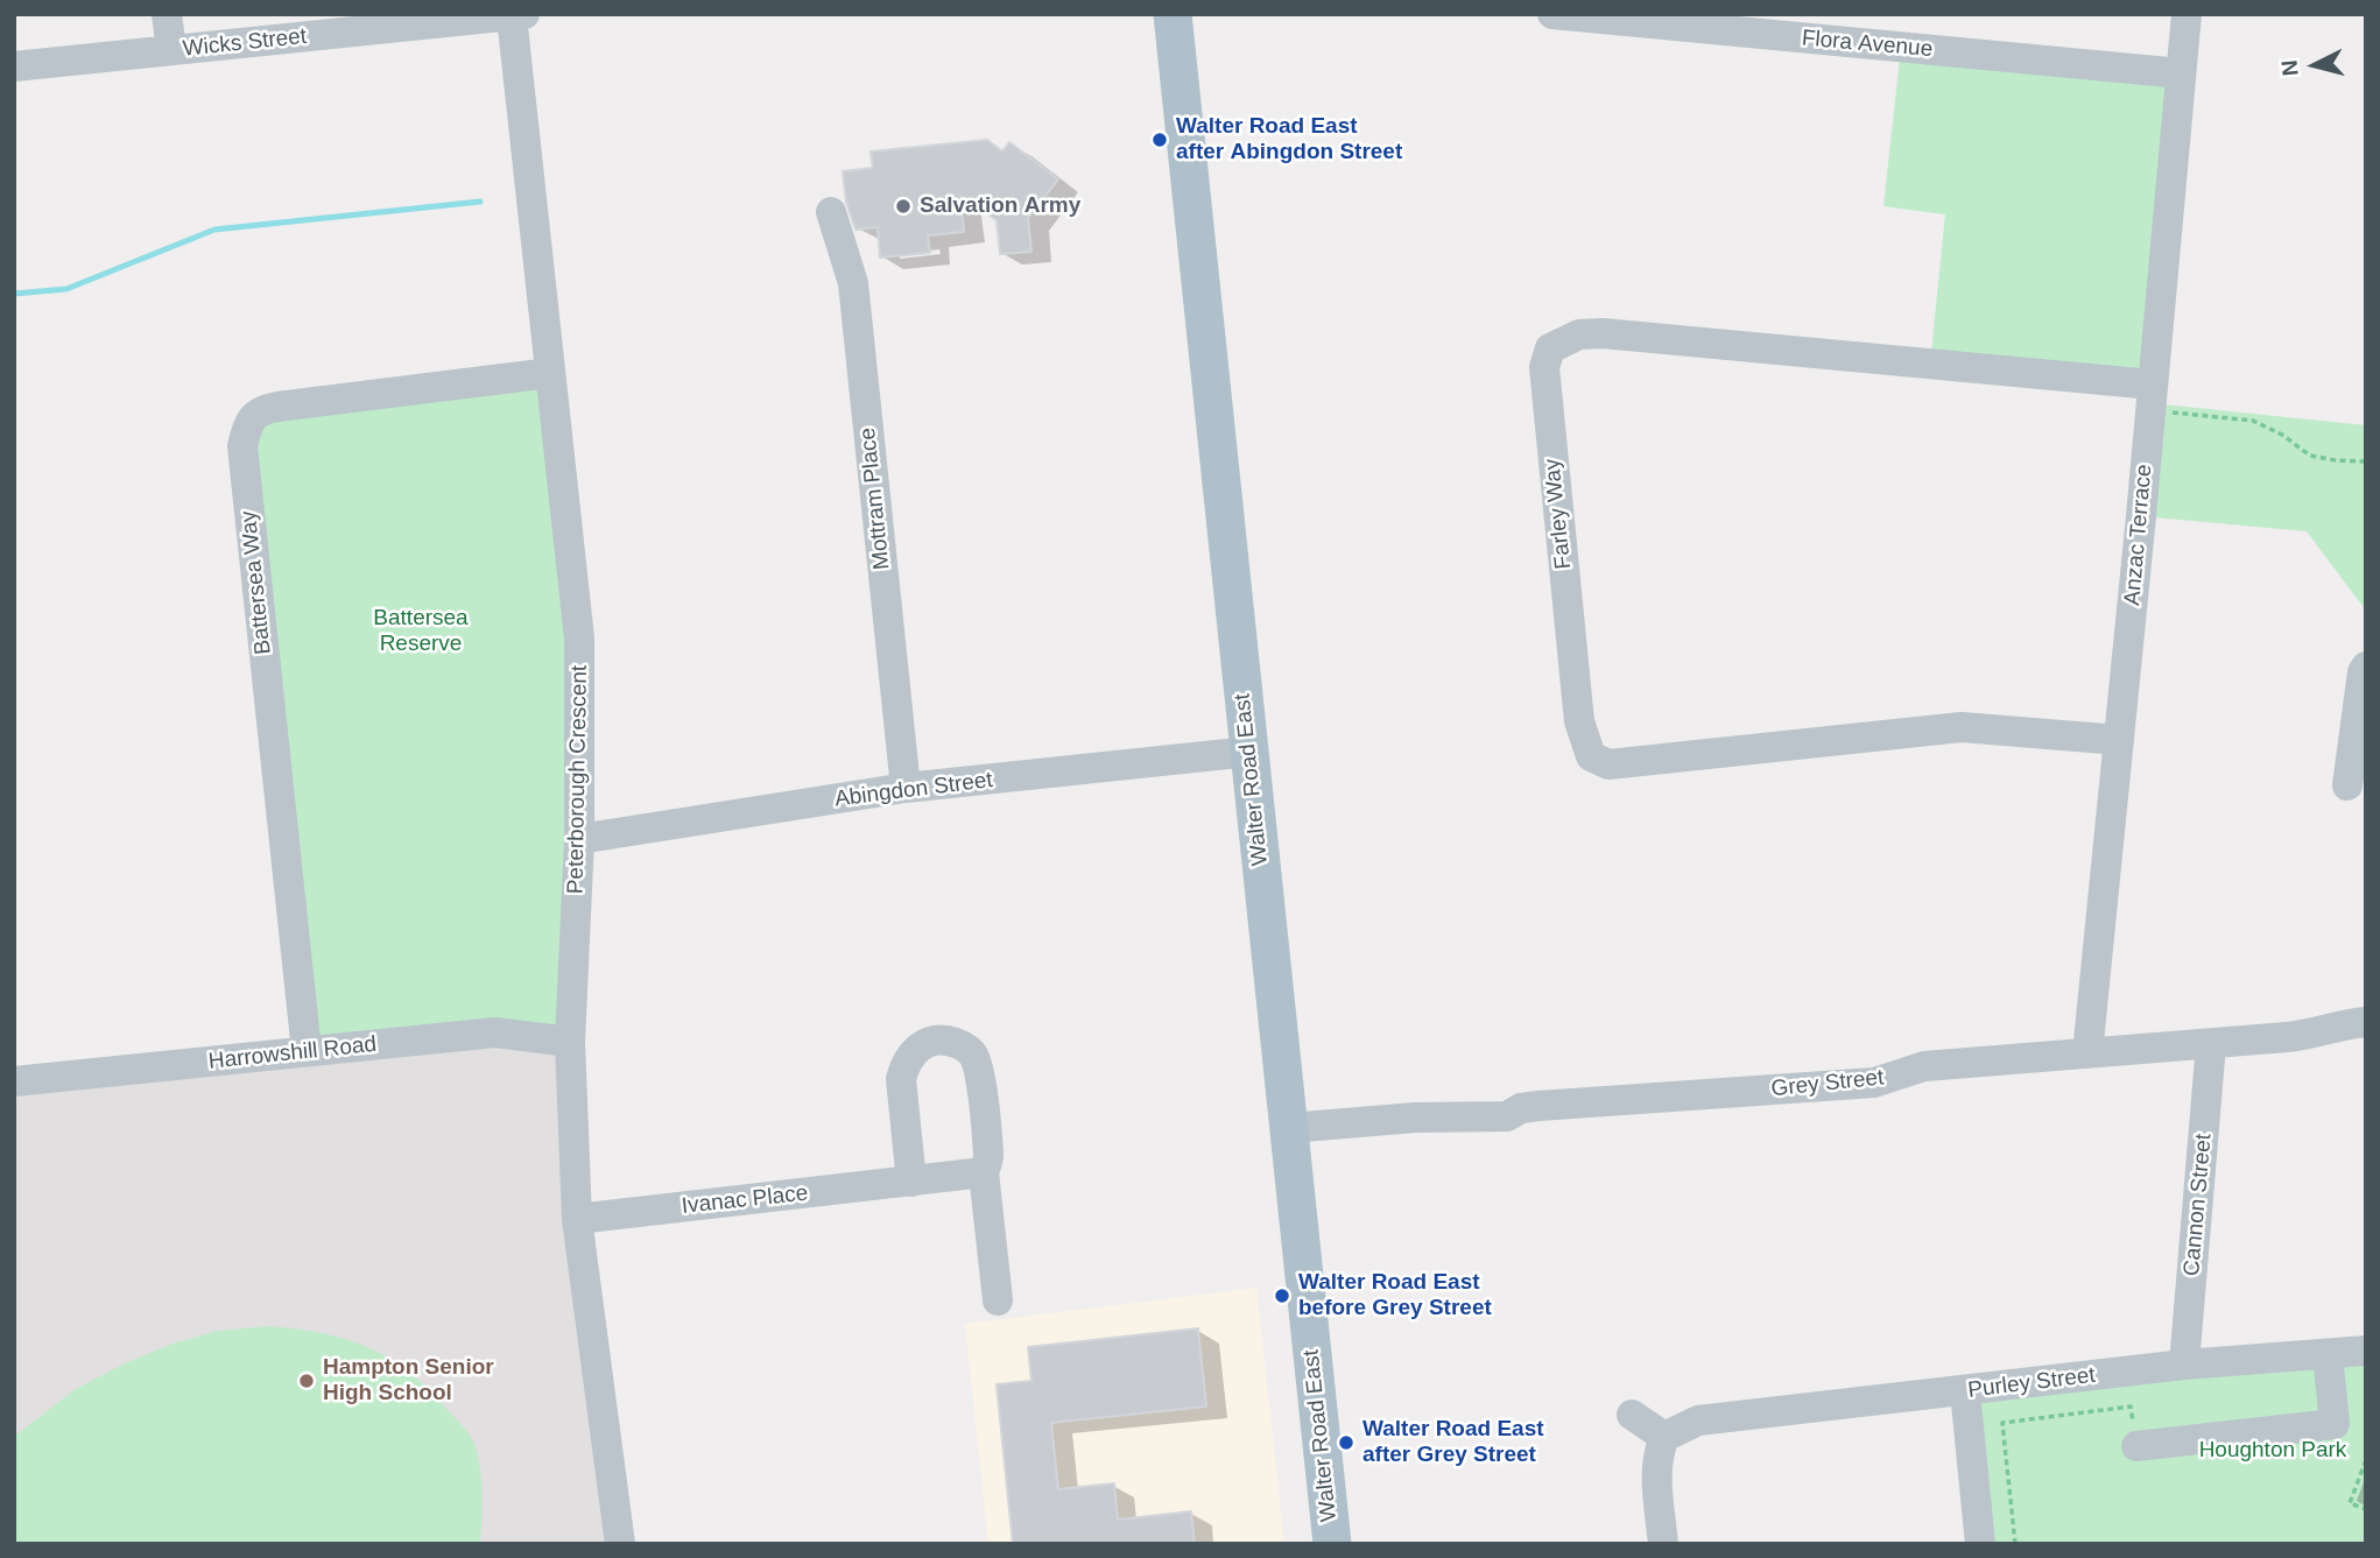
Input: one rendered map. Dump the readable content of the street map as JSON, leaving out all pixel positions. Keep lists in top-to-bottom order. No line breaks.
{"streets":{"main road":["Walter Road East"],"street":["Wicks Street","Flora Avenue","Mottram Place","Farley Way","Anzac Terrace","Battersea Way","Peterborough Crescent","Abingdon Street","Harrowshill Road","Grey Street","Ivanac Place","Cannon Street","Purley Street"]},"crossings":[["Wicks Street","Peterborough Crescent"],["Flora Avenue","Anzac Terrace"],["Mottram Place","Abingdon Street"],["Farley Way","Anzac Terrace"],["Anzac Terrace","Grey Street"],["Battersea Way","Peterborough Crescent"],["Battersea Way","Harrowshill Road"],["Peterborough Crescent","Abingdon Street"],["Peterborough Crescent","Harrowshill Road"],["Peterborough Crescent","Ivanac Place"],["Walter Road East","Abingdon Street"],["Walter Road East","Grey Street"],["Grey Street","Cannon Street"],["Cannon Street","Purley Street"]],"parks":["Battersea Reserve","Houghton Park"],"places":["Walter Road East after Abingdon Street","Salvation Army","Walter Road East before Grey Street","Hampton Senior High School","Walter Road East after Grey Street"],"north":"left"}
